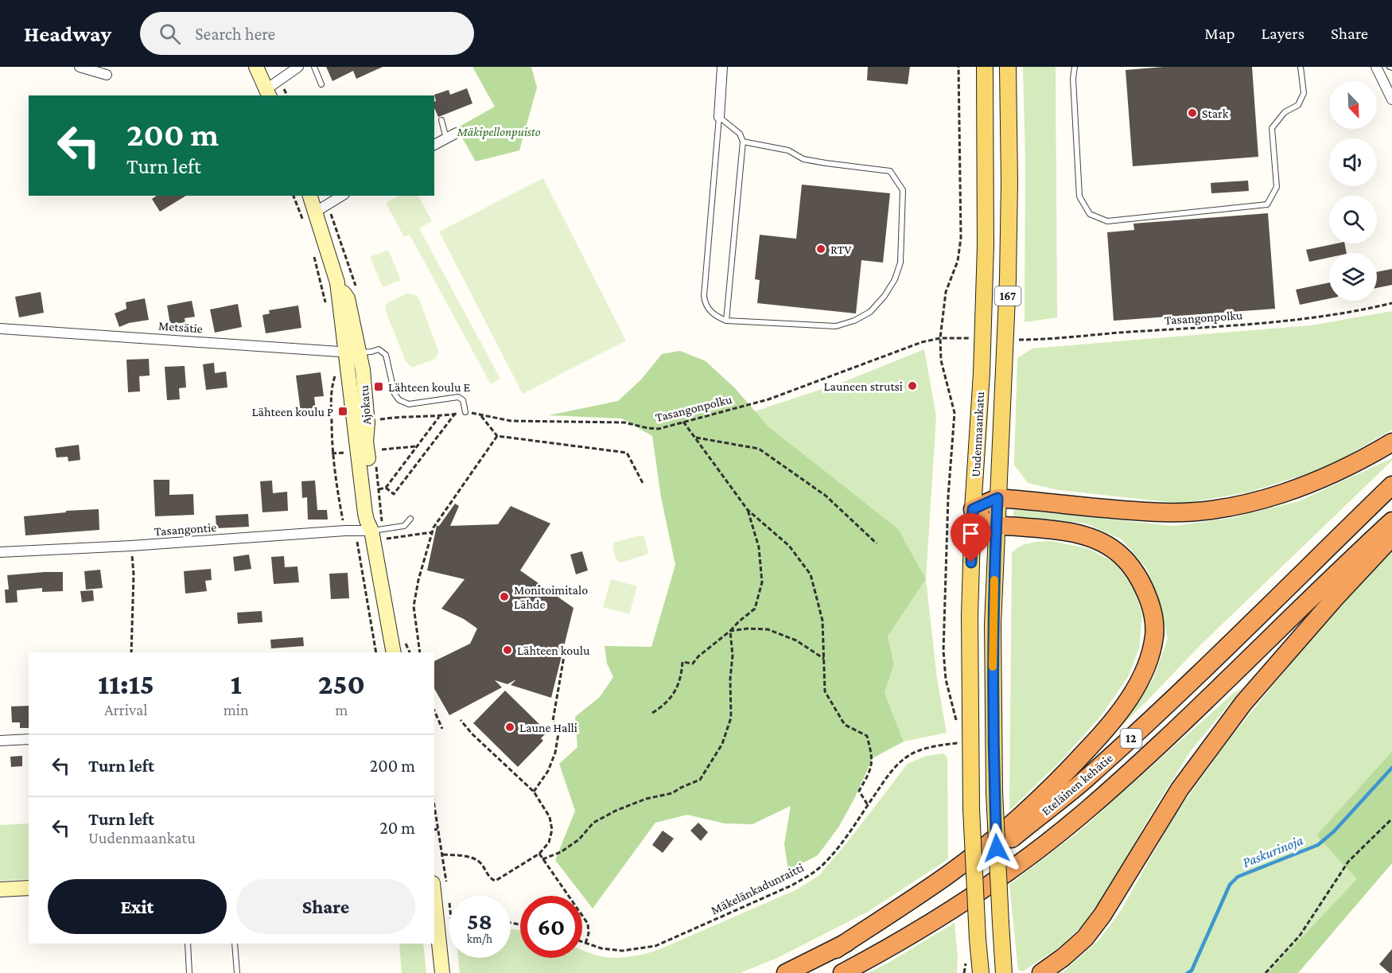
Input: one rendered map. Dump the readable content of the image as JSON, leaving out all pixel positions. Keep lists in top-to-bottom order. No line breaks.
{"streets":{"highway":["12","Eteläinen kehätie"],"main road":["167","Uudenmaankatu"],"street":["Metsätie","Ajokatu","Tasangontie"],"path":["Tasangonpolku","Mäkelänkadunraitti"]},"crossings":[["Metsätie","Ajokatu"],["Ajokatu","Tasangontie"]],"water":["Paskurinoja"],"parks":["Mäkipellonpuisto"],"places":{"other":["Stark","RTV","Launeen strutsi","Monitoimitalo Lähde","Lähteen koulu","Laune Halli"],"transit":["Lähteen koulu E","Lähteen koulu P"]},"north":"bottom right","page":{"header":"Headway","search":"Search here","nav":["Map","Layers","Share"],"turn":["200 m","Turn left"],"eta":["11:15","Arrival","1","min","250","m"],"list":[{"name":"Turn left","value":"200 m"},{"name":"Turn left","note":"Uudenmaankatu","value":"20 m"}],"buttons":["Exit","Share"],"speed":"58 km/h","limit":"60"}}
